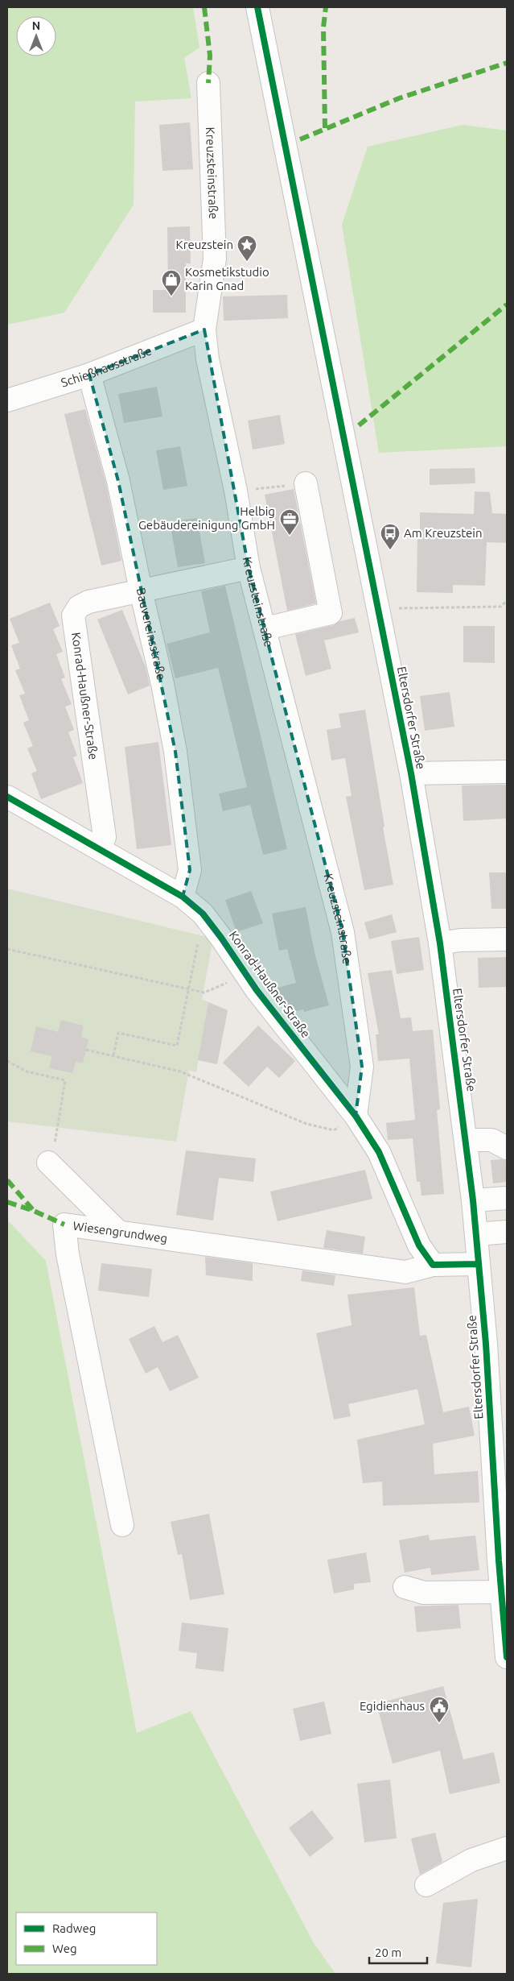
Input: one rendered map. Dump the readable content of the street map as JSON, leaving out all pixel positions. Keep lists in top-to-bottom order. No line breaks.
{"streets":{"street":["Kreuzsteinstraße","Schießhausstraße","Bauvereinsstraße","Konrad-Haußner-Straße","Eltersdorfer Straße","Wiesengrundweg"]},"crossings":[["Kreuzsteinstraße","Schießhausstraße"],["Kreuzsteinstraße","Konrad-Haußner-Straße"],["Schießhausstraße","Bauvereinsstraße"],["Bauvereinsstraße","Konrad-Haußner-Straße"],["Konrad-Haußner-Straße","Wiesengrundweg"],["Eltersdorfer Straße","Wiesengrundweg"]],"places":{"place":["Kreuzstein"],"shop":["Kosmetikstudio Karin Gnad"],"office":["Helbig Gebäudereinigung GmbH"],"bus stop":["Am Kreuzstein"],"public building":["Egidienhaus"]},"legend":["Radweg","Weg"],"scale_bar":"20 m","north":"top"}
